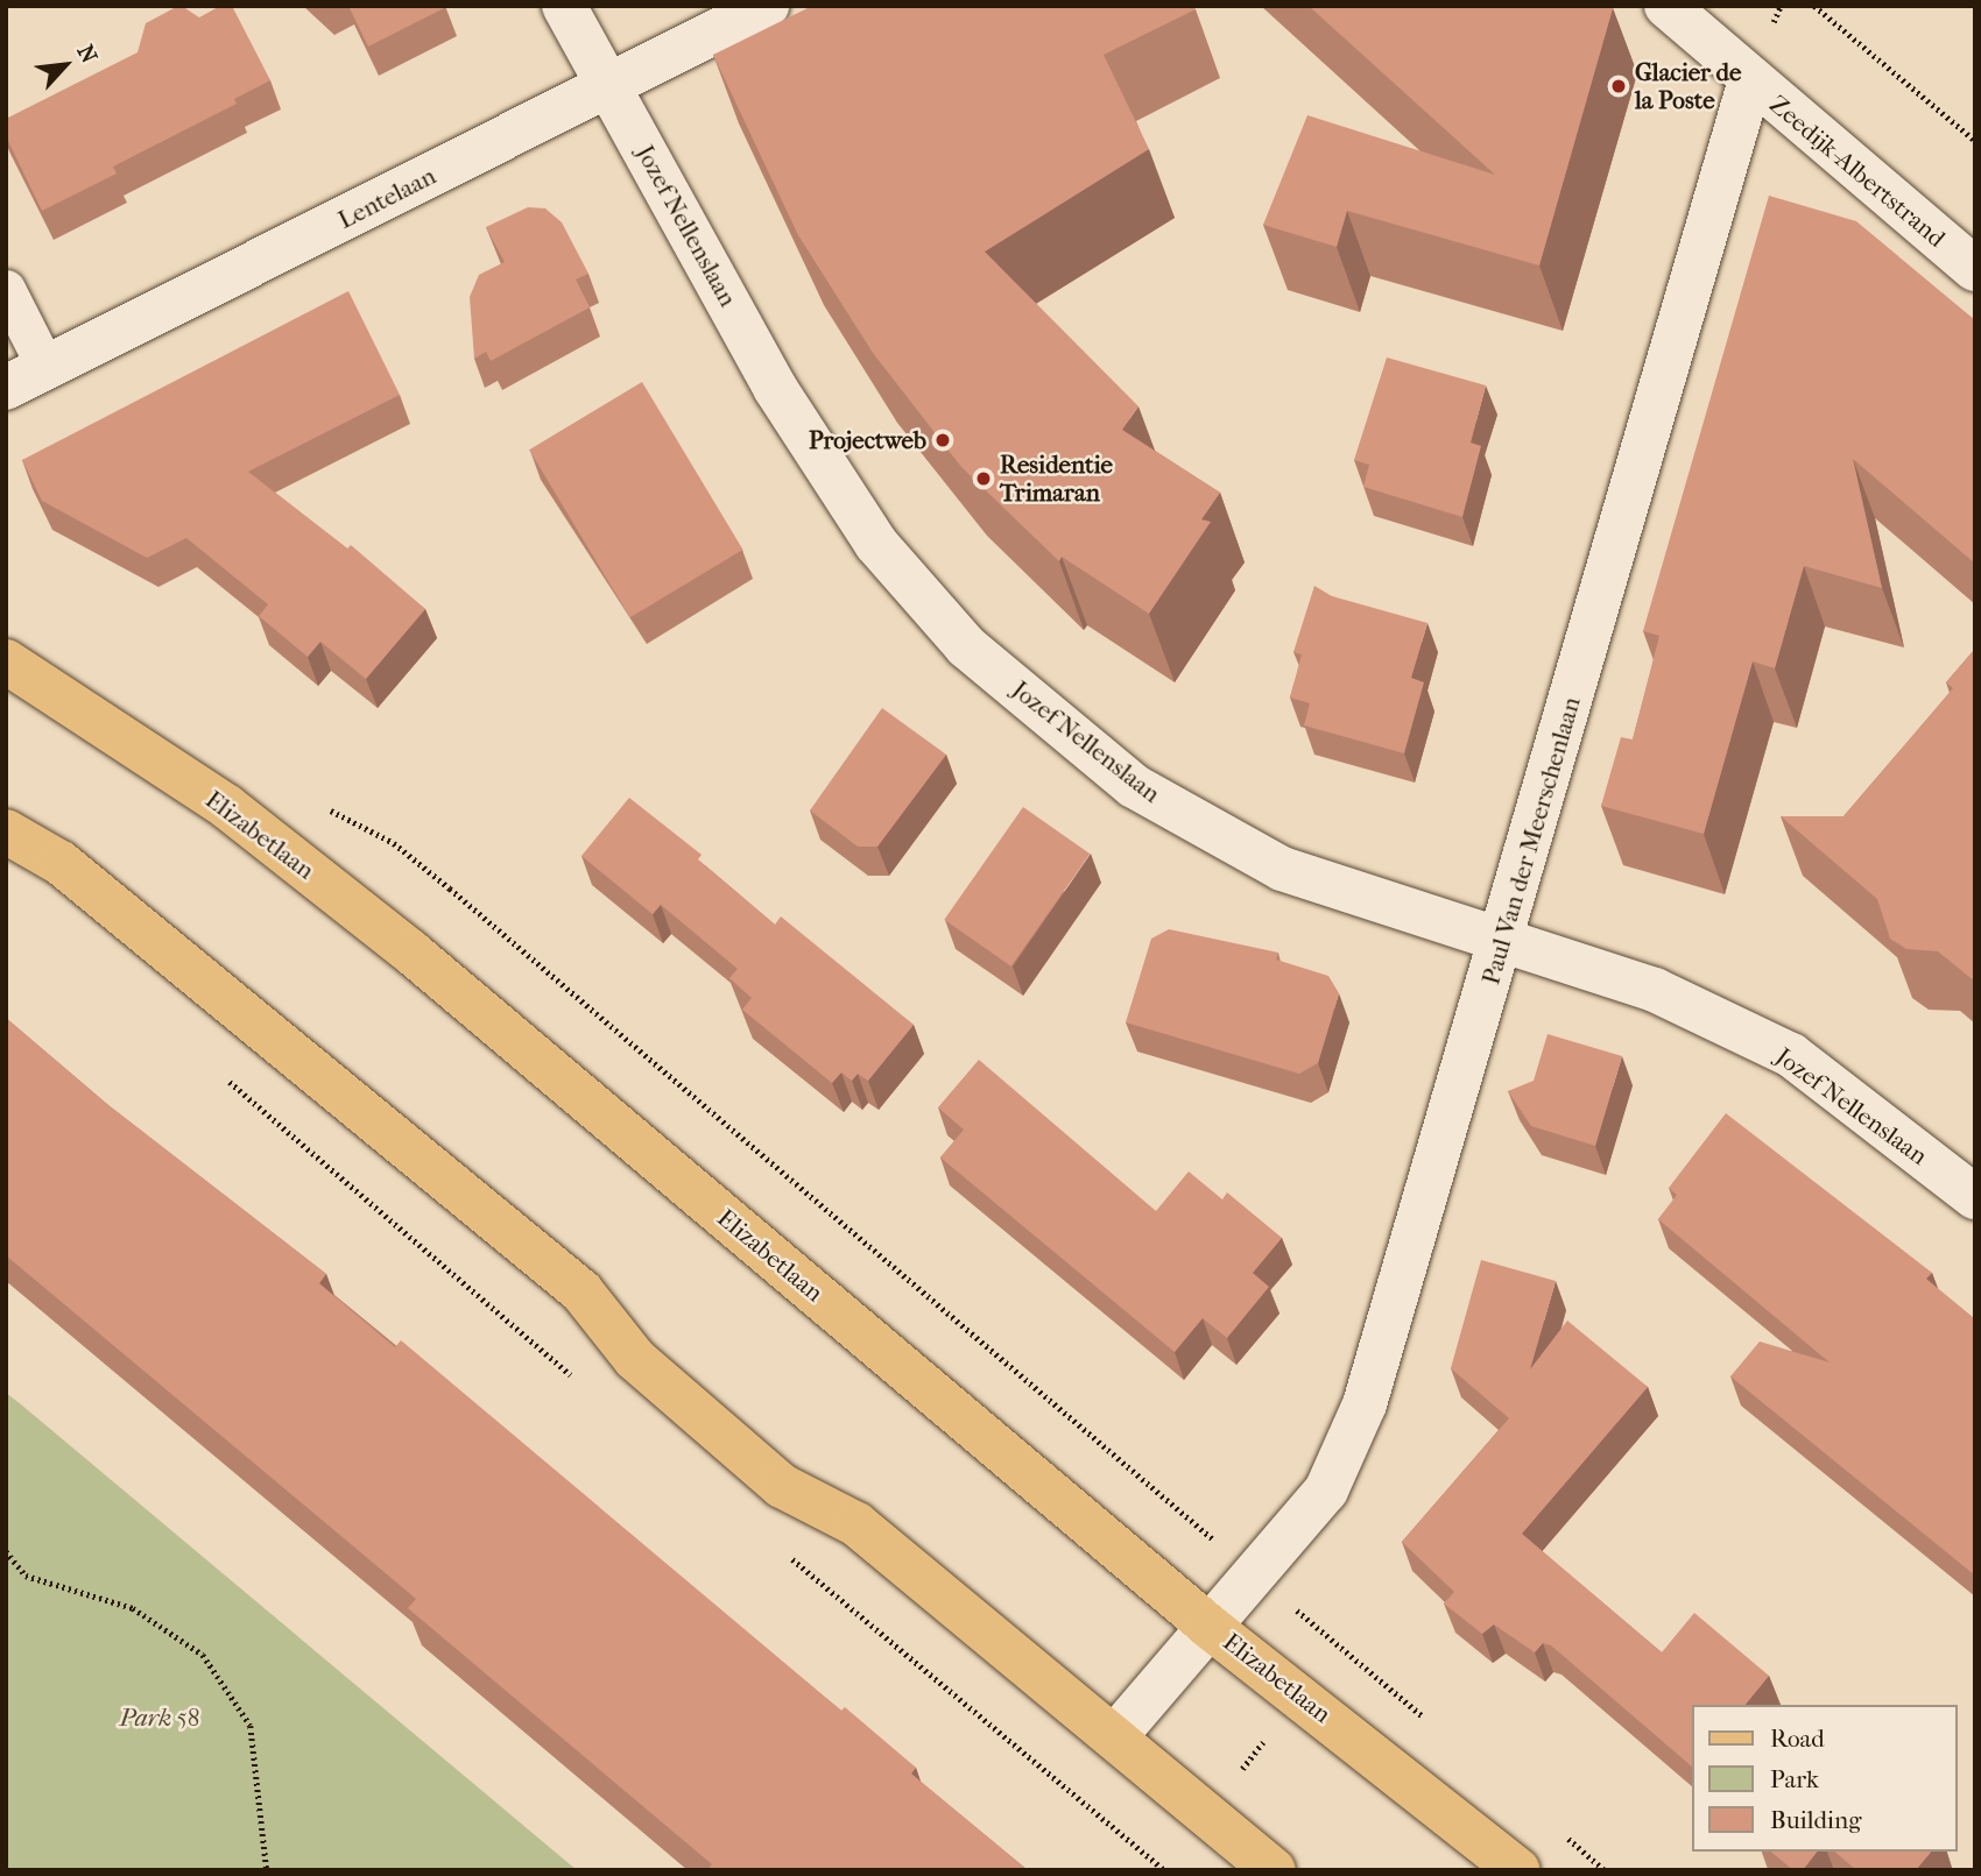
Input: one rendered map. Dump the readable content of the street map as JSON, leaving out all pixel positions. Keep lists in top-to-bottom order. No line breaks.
{"streets":{"main road":["Elizabetlaan"],"street":["Zeedijk-Albertstrand","Lentelaan","Jozef Nellenslaan","Paul Van der Meerschenlaan"]},"crossings":[["Zeedijk-Albertstrand","Paul Van der Meerschenlaan"],["Lentelaan","Jozef Nellenslaan"],["Jozef Nellenslaan","Paul Van der Meerschenlaan"],["Elizabetlaan","Paul Van der Meerschenlaan"]],"parks":["Park 58"],"places":["Glacier de la Poste","Projectweb","Residentie Trimaran"],"legend":["Road","Park","Building"],"north":"top right"}
